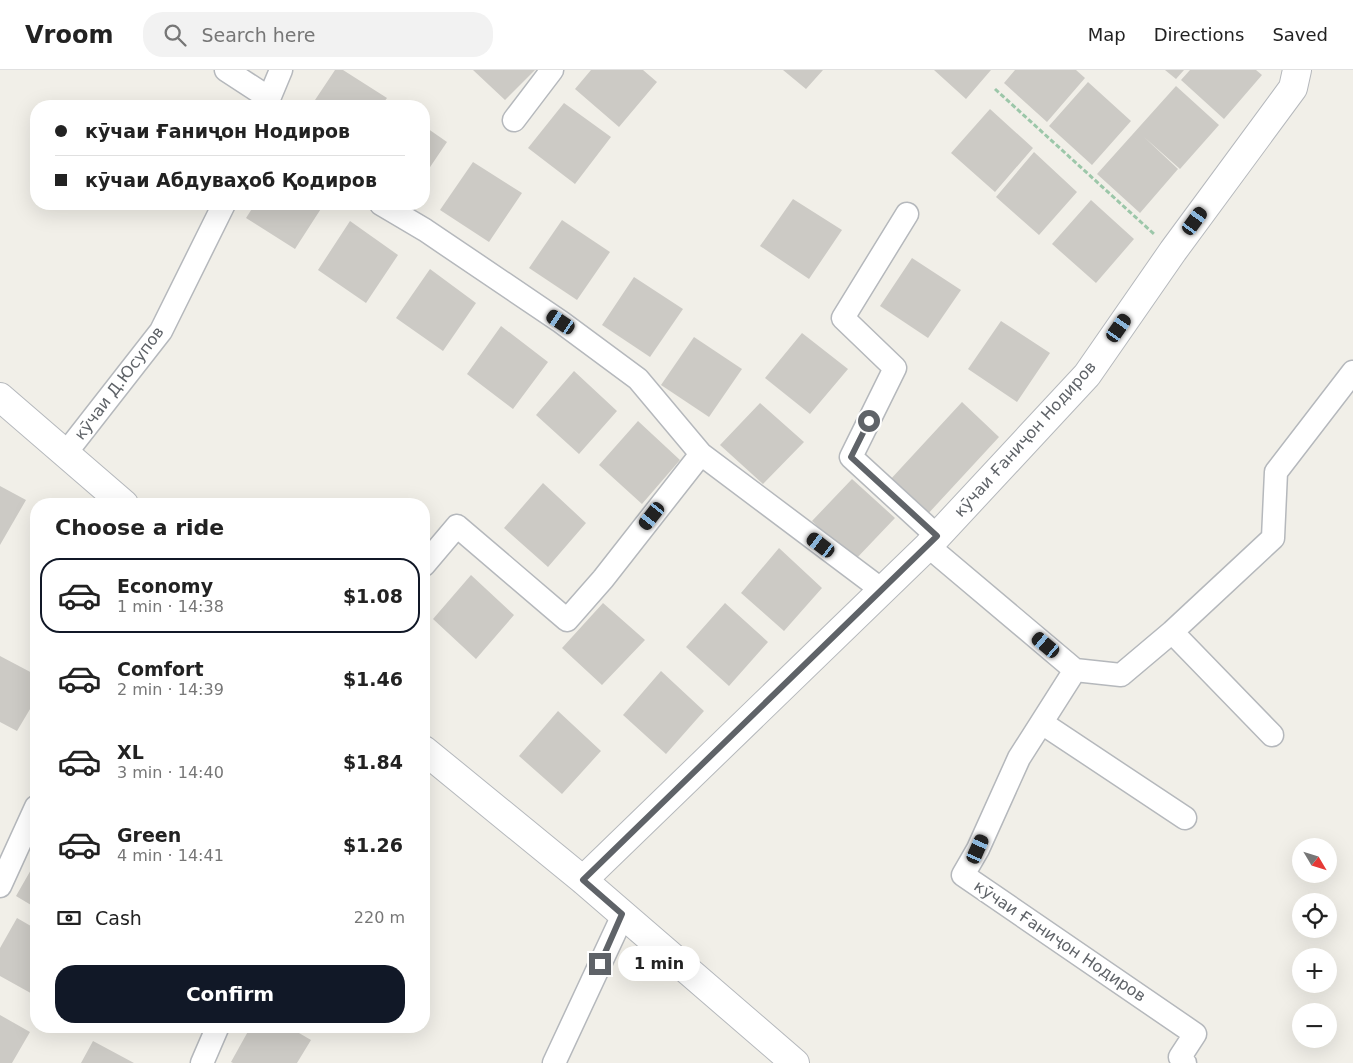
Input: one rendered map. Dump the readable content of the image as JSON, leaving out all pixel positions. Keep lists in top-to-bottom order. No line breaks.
{"streets":{"street":["кӯчаи Д.Юсупов","кӯчаи Ғаниҷон Нодиров"]},"north":"bottom right","page":{"header":"Vroom","search":"Search here","nav":["Map","Directions","Saved"],"banner":["кӯчаи Ғаниҷон Нодиров","кӯчаи Абдуваҳоб Қодиров"],"heading":"Choose a ride","list":[{"name":"Economy","note":"1 min · 14:38","value":"$1.08"},{"name":"Comfort","note":"2 min · 14:39","value":"$1.46"},{"name":"XL","note":"3 min · 14:40","value":"$1.84"},{"name":"Green","note":"4 min · 14:41","value":"$1.26"}],"map_buttons":["+","−"],"pay":["Cash","220 m"],"bubble":"1 min","buttons":"Confirm"}}
